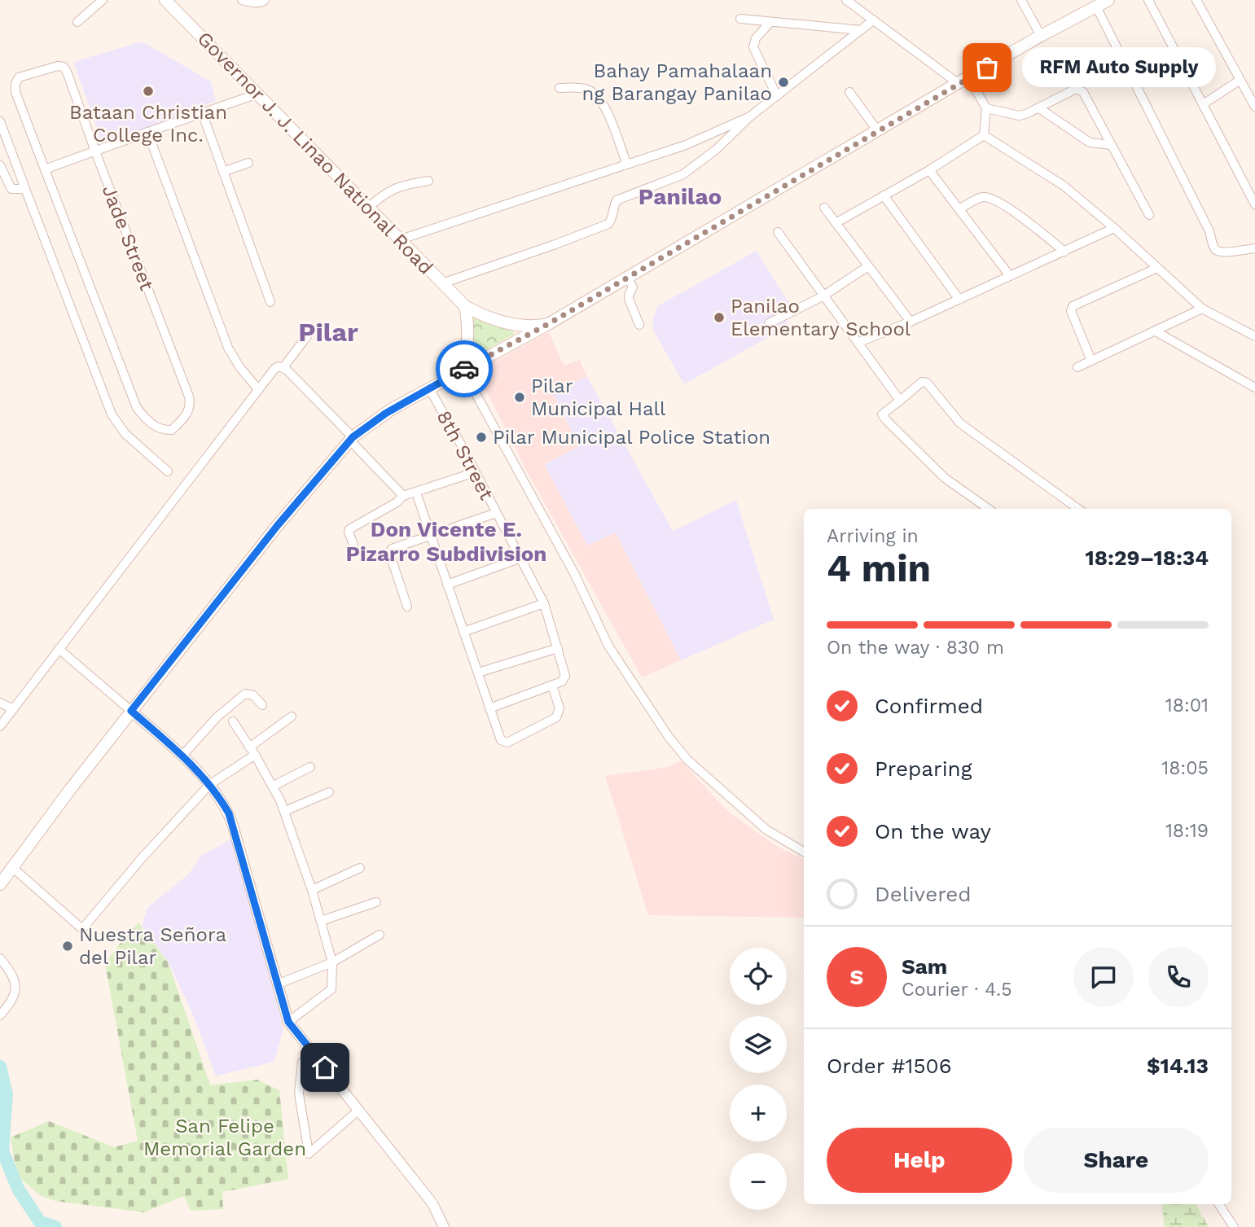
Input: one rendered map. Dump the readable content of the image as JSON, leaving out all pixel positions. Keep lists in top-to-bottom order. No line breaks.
{"streets":{"main road":["Governor J. J. Linao National Road"],"street":["Jade Street","8th Street"]},"districts":["Panilao","Pilar","Don Vicente E. Pizarro Subdivision"],"parks":["San Felipe Memorial Garden"],"places":["RFM Auto Supply","Bahay Pamahalaan ng Barangay Panilao","Bataan Christian College Inc.","Panilao Elementary School","Pilar Municipal Hall","Pilar Municipal Police Station","Nuestra Señora del Pilar"],"page":{"bubble":"RFM Auto Supply","heading":["4 min","Arriving in","18:29–18:34"],"panel":["Sam","Courier · 4.5","Order #1506","$14.13"],"bar":"On the way · 830 m","list":[["Confirmed","18:01"],["Preparing","18:05"],["On the way","18:19"],"Delivered"],"round":"S","map_buttons":["+","−"],"buttons":["Help","Share"]}}
